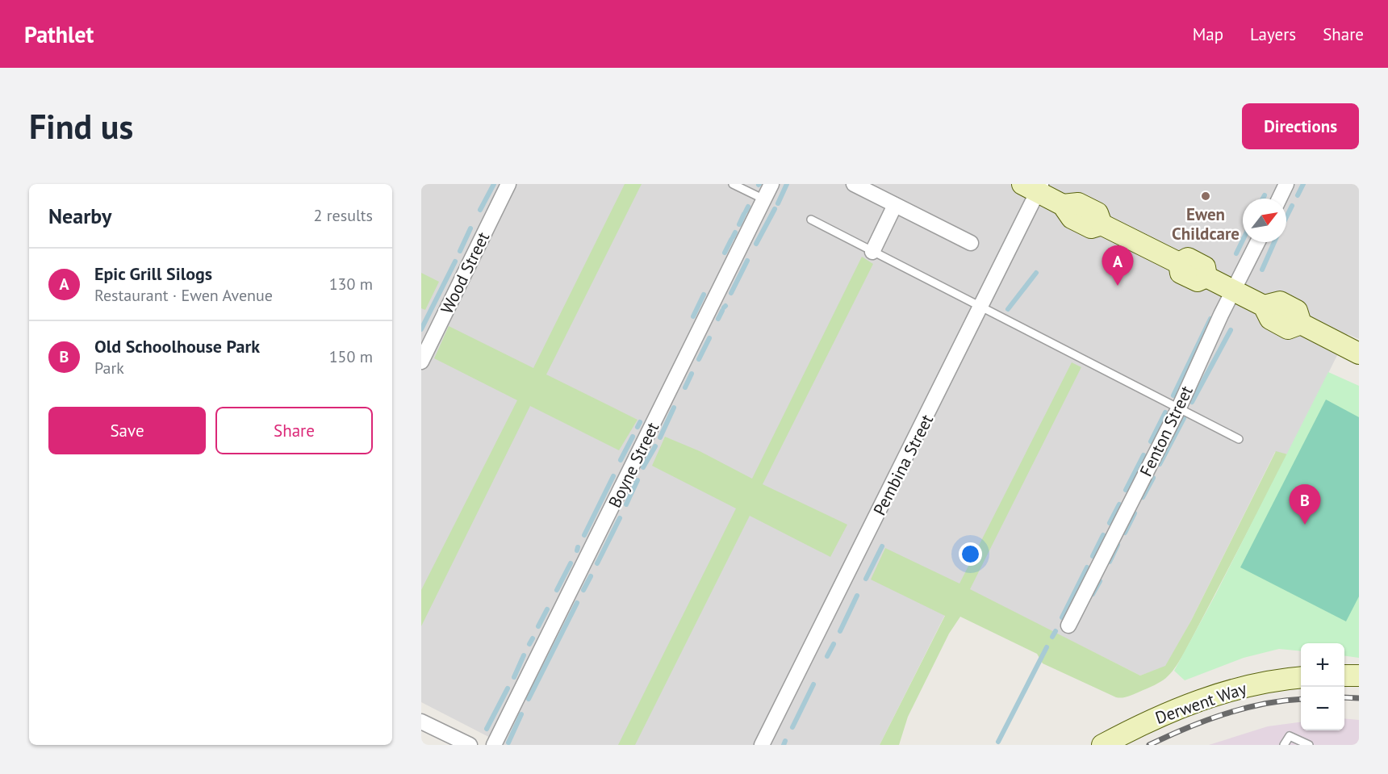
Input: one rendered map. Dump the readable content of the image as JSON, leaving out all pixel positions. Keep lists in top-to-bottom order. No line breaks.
{"streets":{"street":["Wood Street","Fenton Street","Boyne Street","Pembina Street","Derwent Way"]},"places":["Ewen Childcare"],"north":"top right","page":{"header":"Pathlet","nav":["Map","Layers","Share"],"buttons":["Directions",["Save","Share"]],"title":"Find us","heading":["Nearby","2 results"],"pins":["A","B"],"list":[{"mark":"A","name":"Epic Grill Silogs","note":"Restaurant · Ewen Avenue","value":"130 m"},{"mark":"B","name":"Old Schoolhouse Park","note":"Park","value":"150 m"}],"map_buttons":["+","−"]}}
